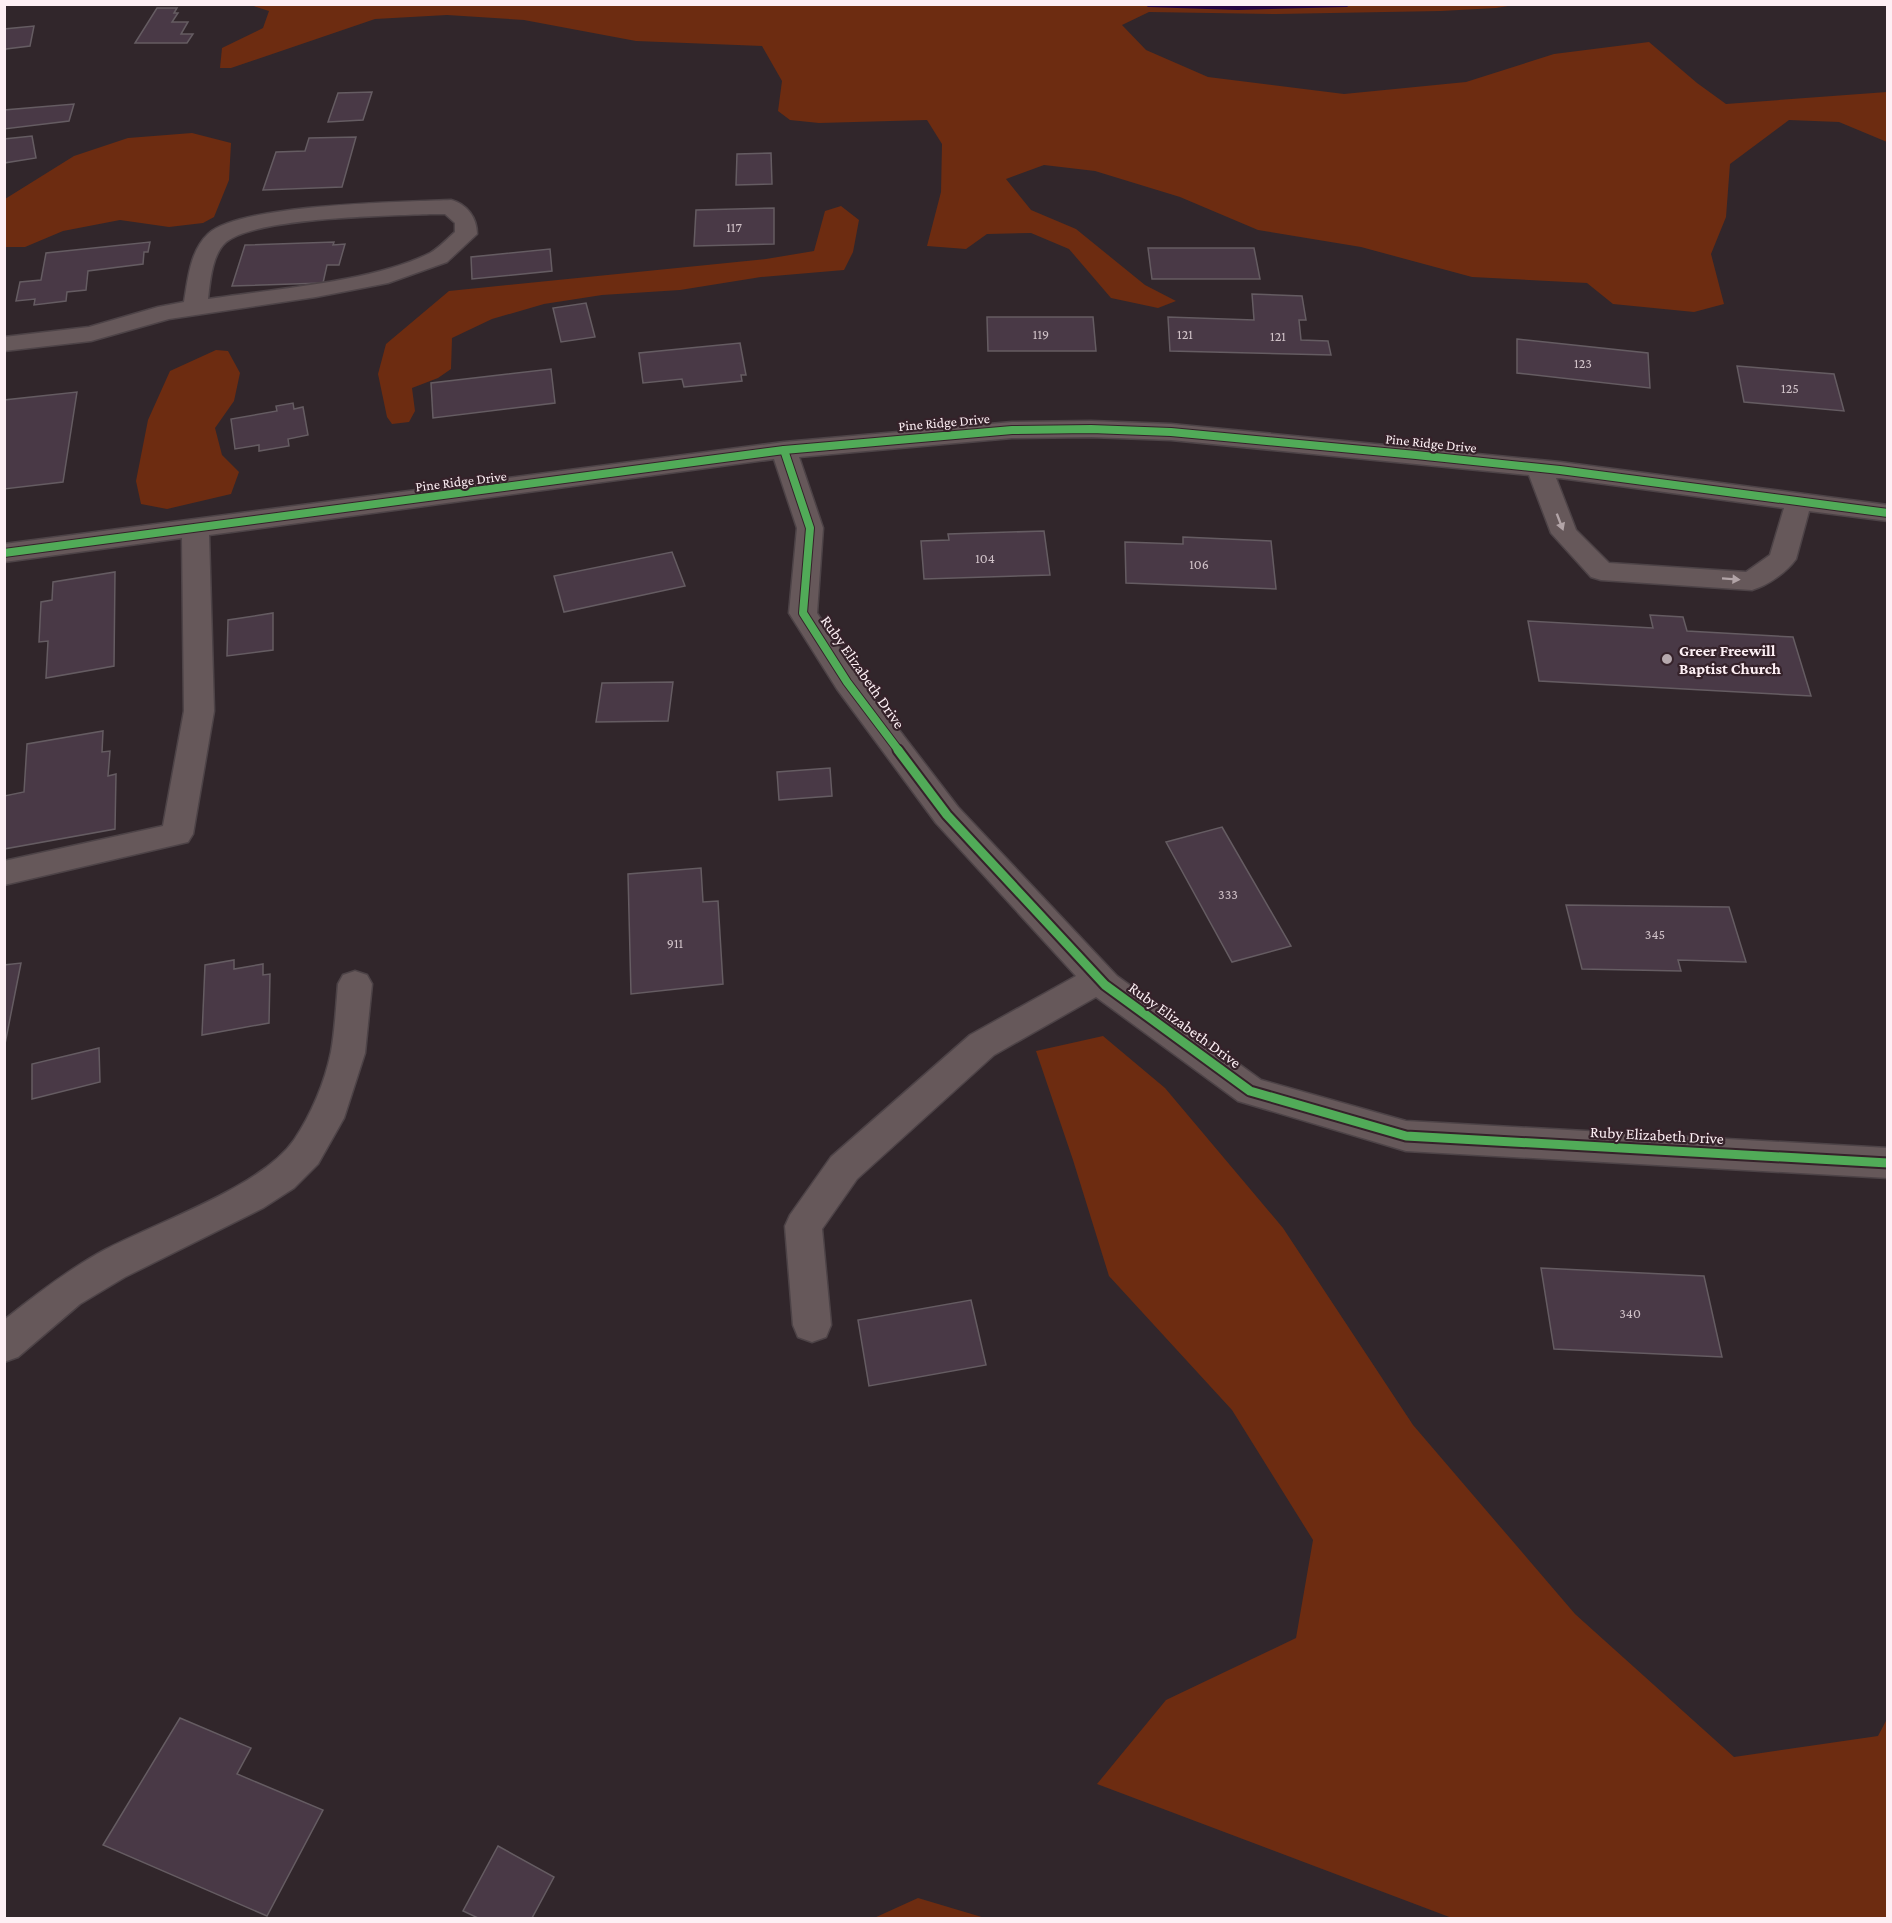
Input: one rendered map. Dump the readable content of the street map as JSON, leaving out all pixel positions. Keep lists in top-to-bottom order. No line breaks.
{"streets":{"street":["Pine Ridge Drive","Ruby Elizabeth Drive"]},"crossings":[["Pine Ridge Drive","Ruby Elizabeth Drive"]],"places":["Greer Freewill Baptist Church"],"house_numbers":["117","119","121","121","123","125","104","106","333","345","911","340"]}
